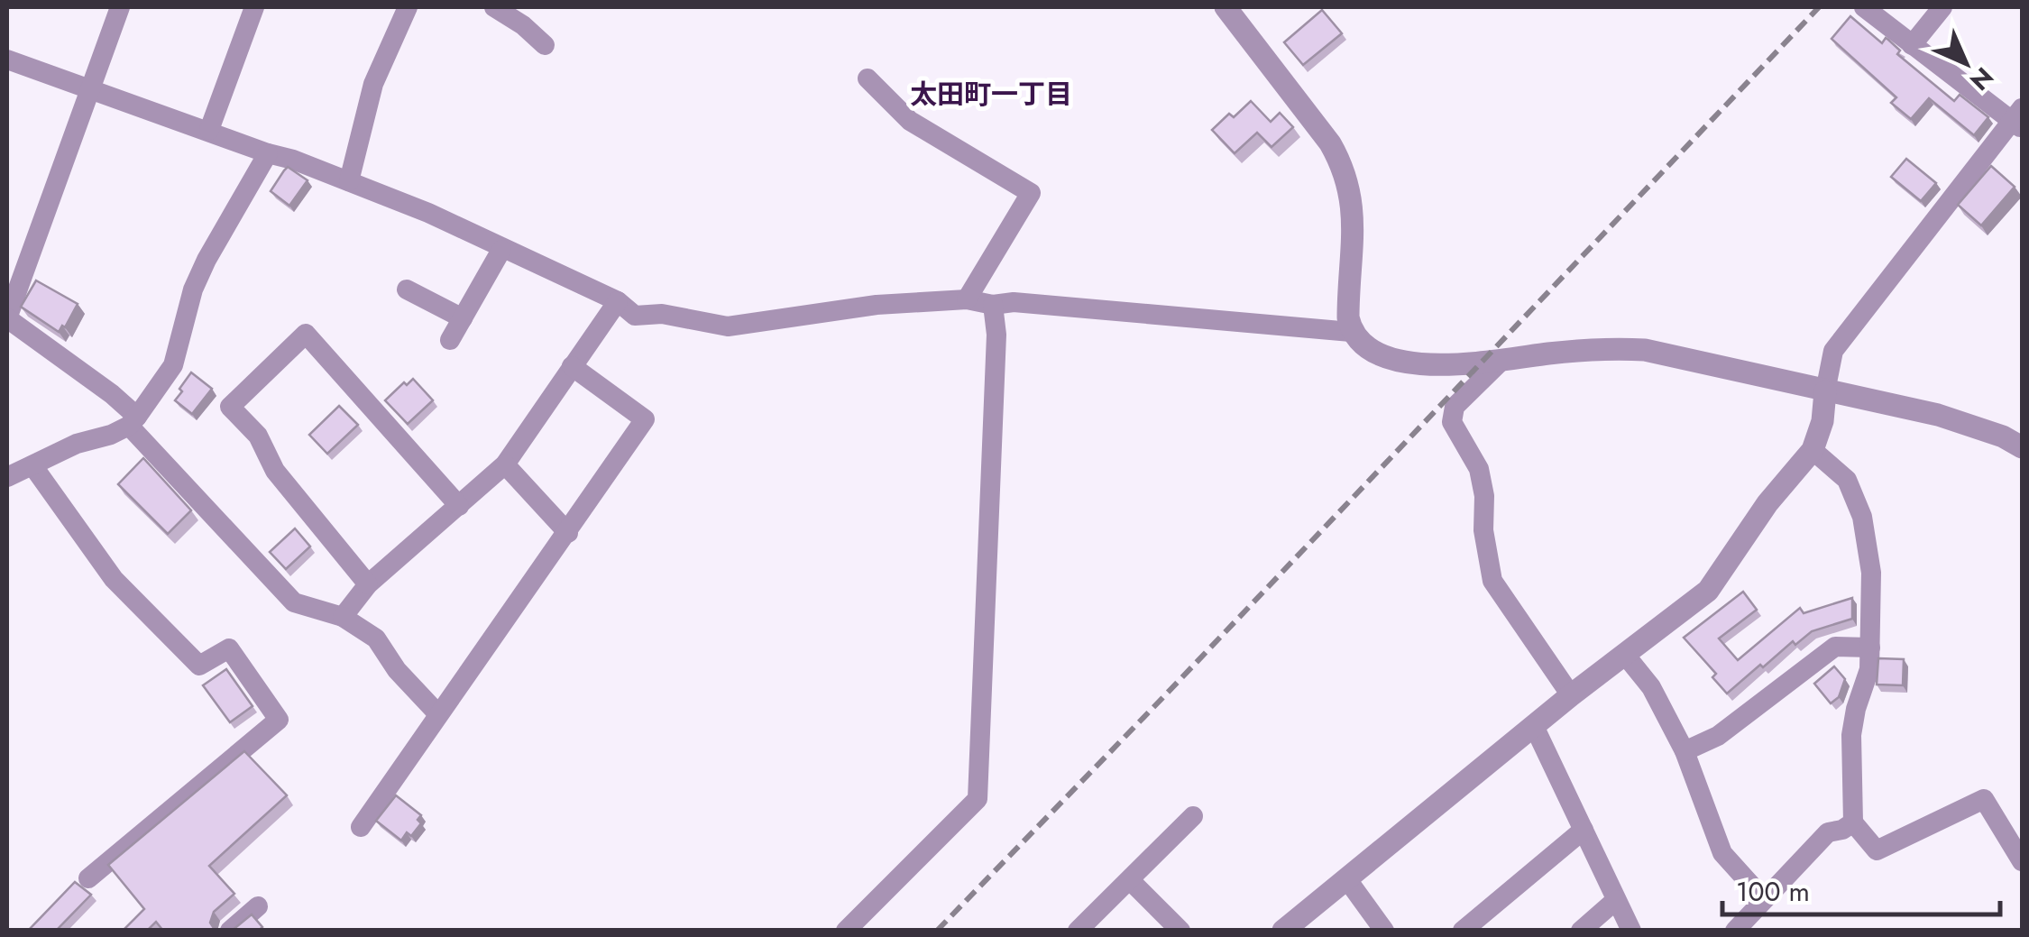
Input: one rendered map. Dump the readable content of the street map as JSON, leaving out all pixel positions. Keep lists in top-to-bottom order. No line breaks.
{"districts":["太田町一丁目"],"scale_bar":"100 m","north":"bottom right"}
